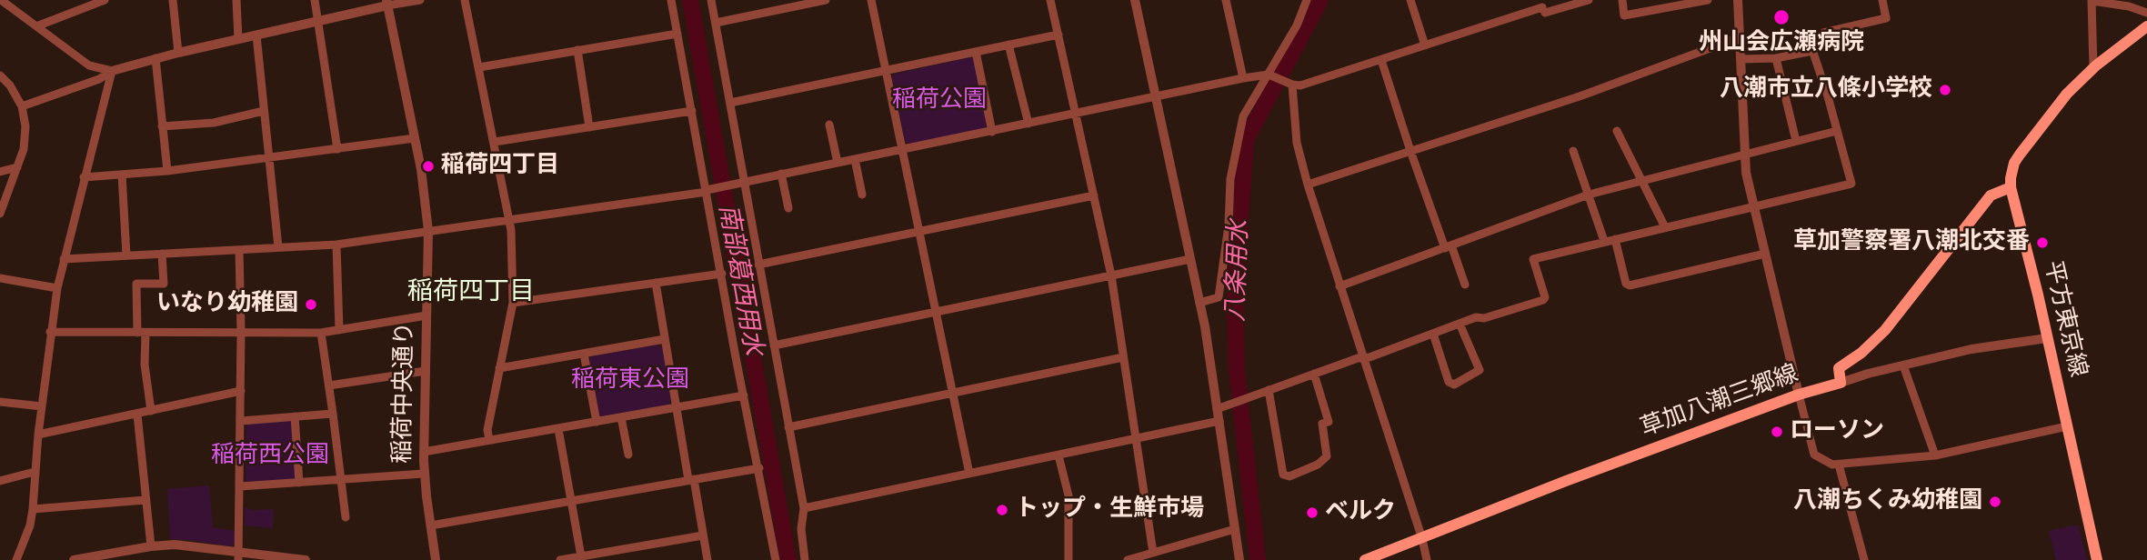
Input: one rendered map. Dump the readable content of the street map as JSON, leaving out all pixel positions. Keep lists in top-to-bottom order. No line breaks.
{"streets":{"main road":["平方東京線","草加八潮三郷線"],"street":["稲荷中央通り"]},"districts":["稲荷四丁目"],"water":["八条用水","南部葛西用水"],"parks":["稲荷公園","稲荷東公園","稲荷西公園"],"places":["州山会広瀬病院","八潮市立八條小学校","稲荷四丁目","草加警察署八潮北交番","いなり幼稚園","ローソン","八潮ちくみ幼稚園","トップ・生鮮市場","ベルク"]}
